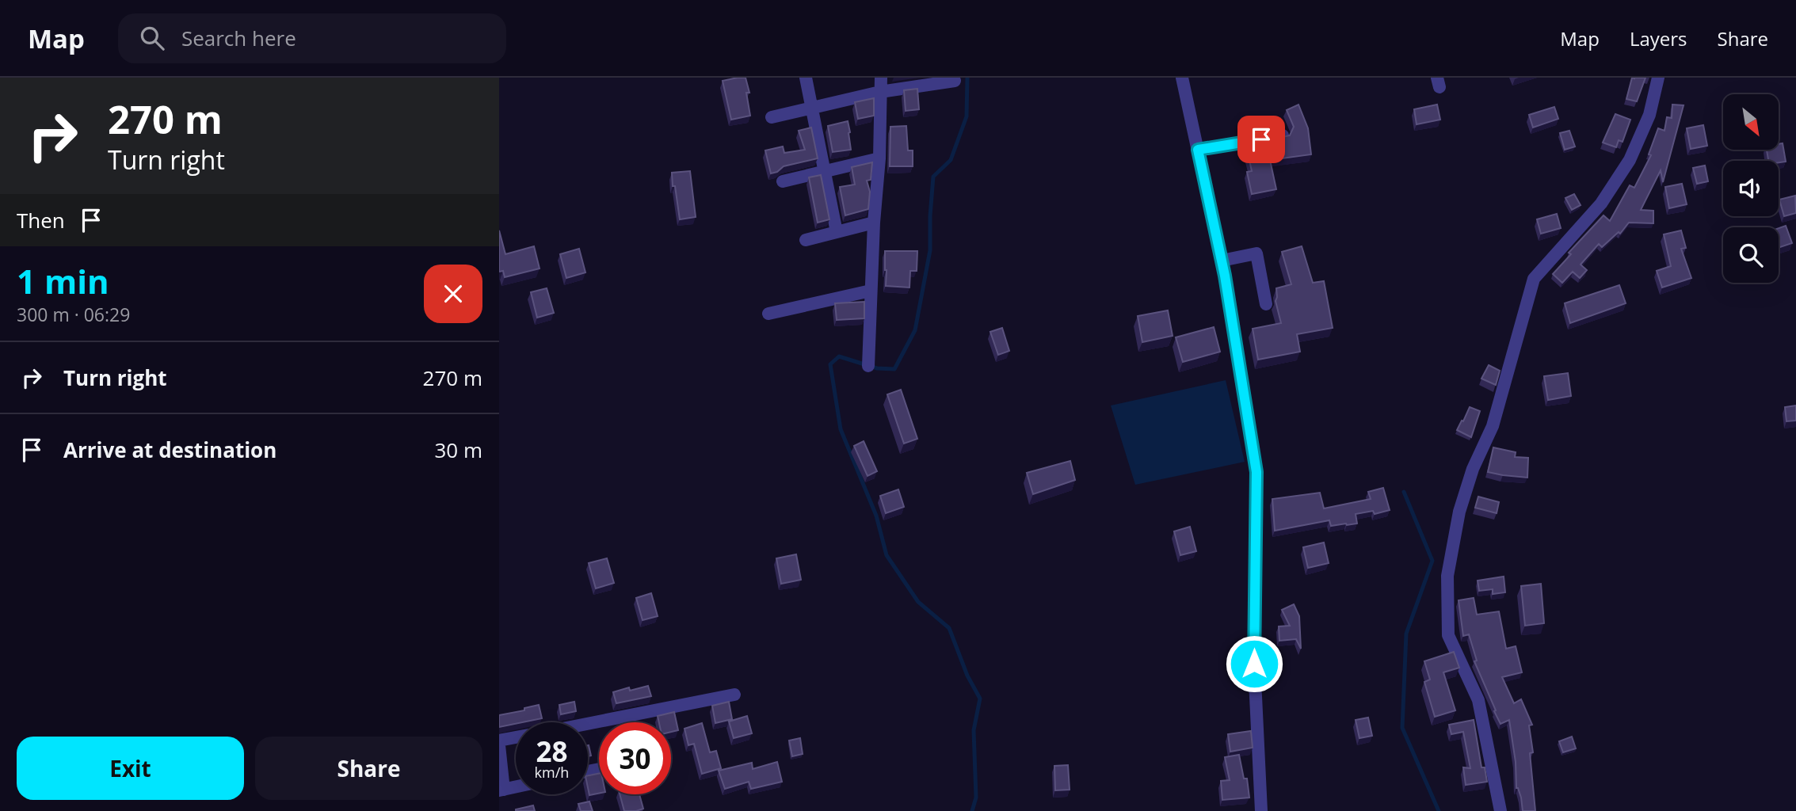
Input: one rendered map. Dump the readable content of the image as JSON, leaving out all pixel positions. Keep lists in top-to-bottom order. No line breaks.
{"north":"bottom right","page":{"header":"Map","search":"Search here","nav":["Map","Layers","Share"],"turn":["270 m","Turn right"],"then":"Then","heading":["1 min","300 m · 06:29"],"list":[{"name":"Turn right","value":"270 m"},{"name":"Arrive at destination","value":"30 m"}],"speed":"28 km/h","limit":"30","buttons":["Exit","Share"]}}
